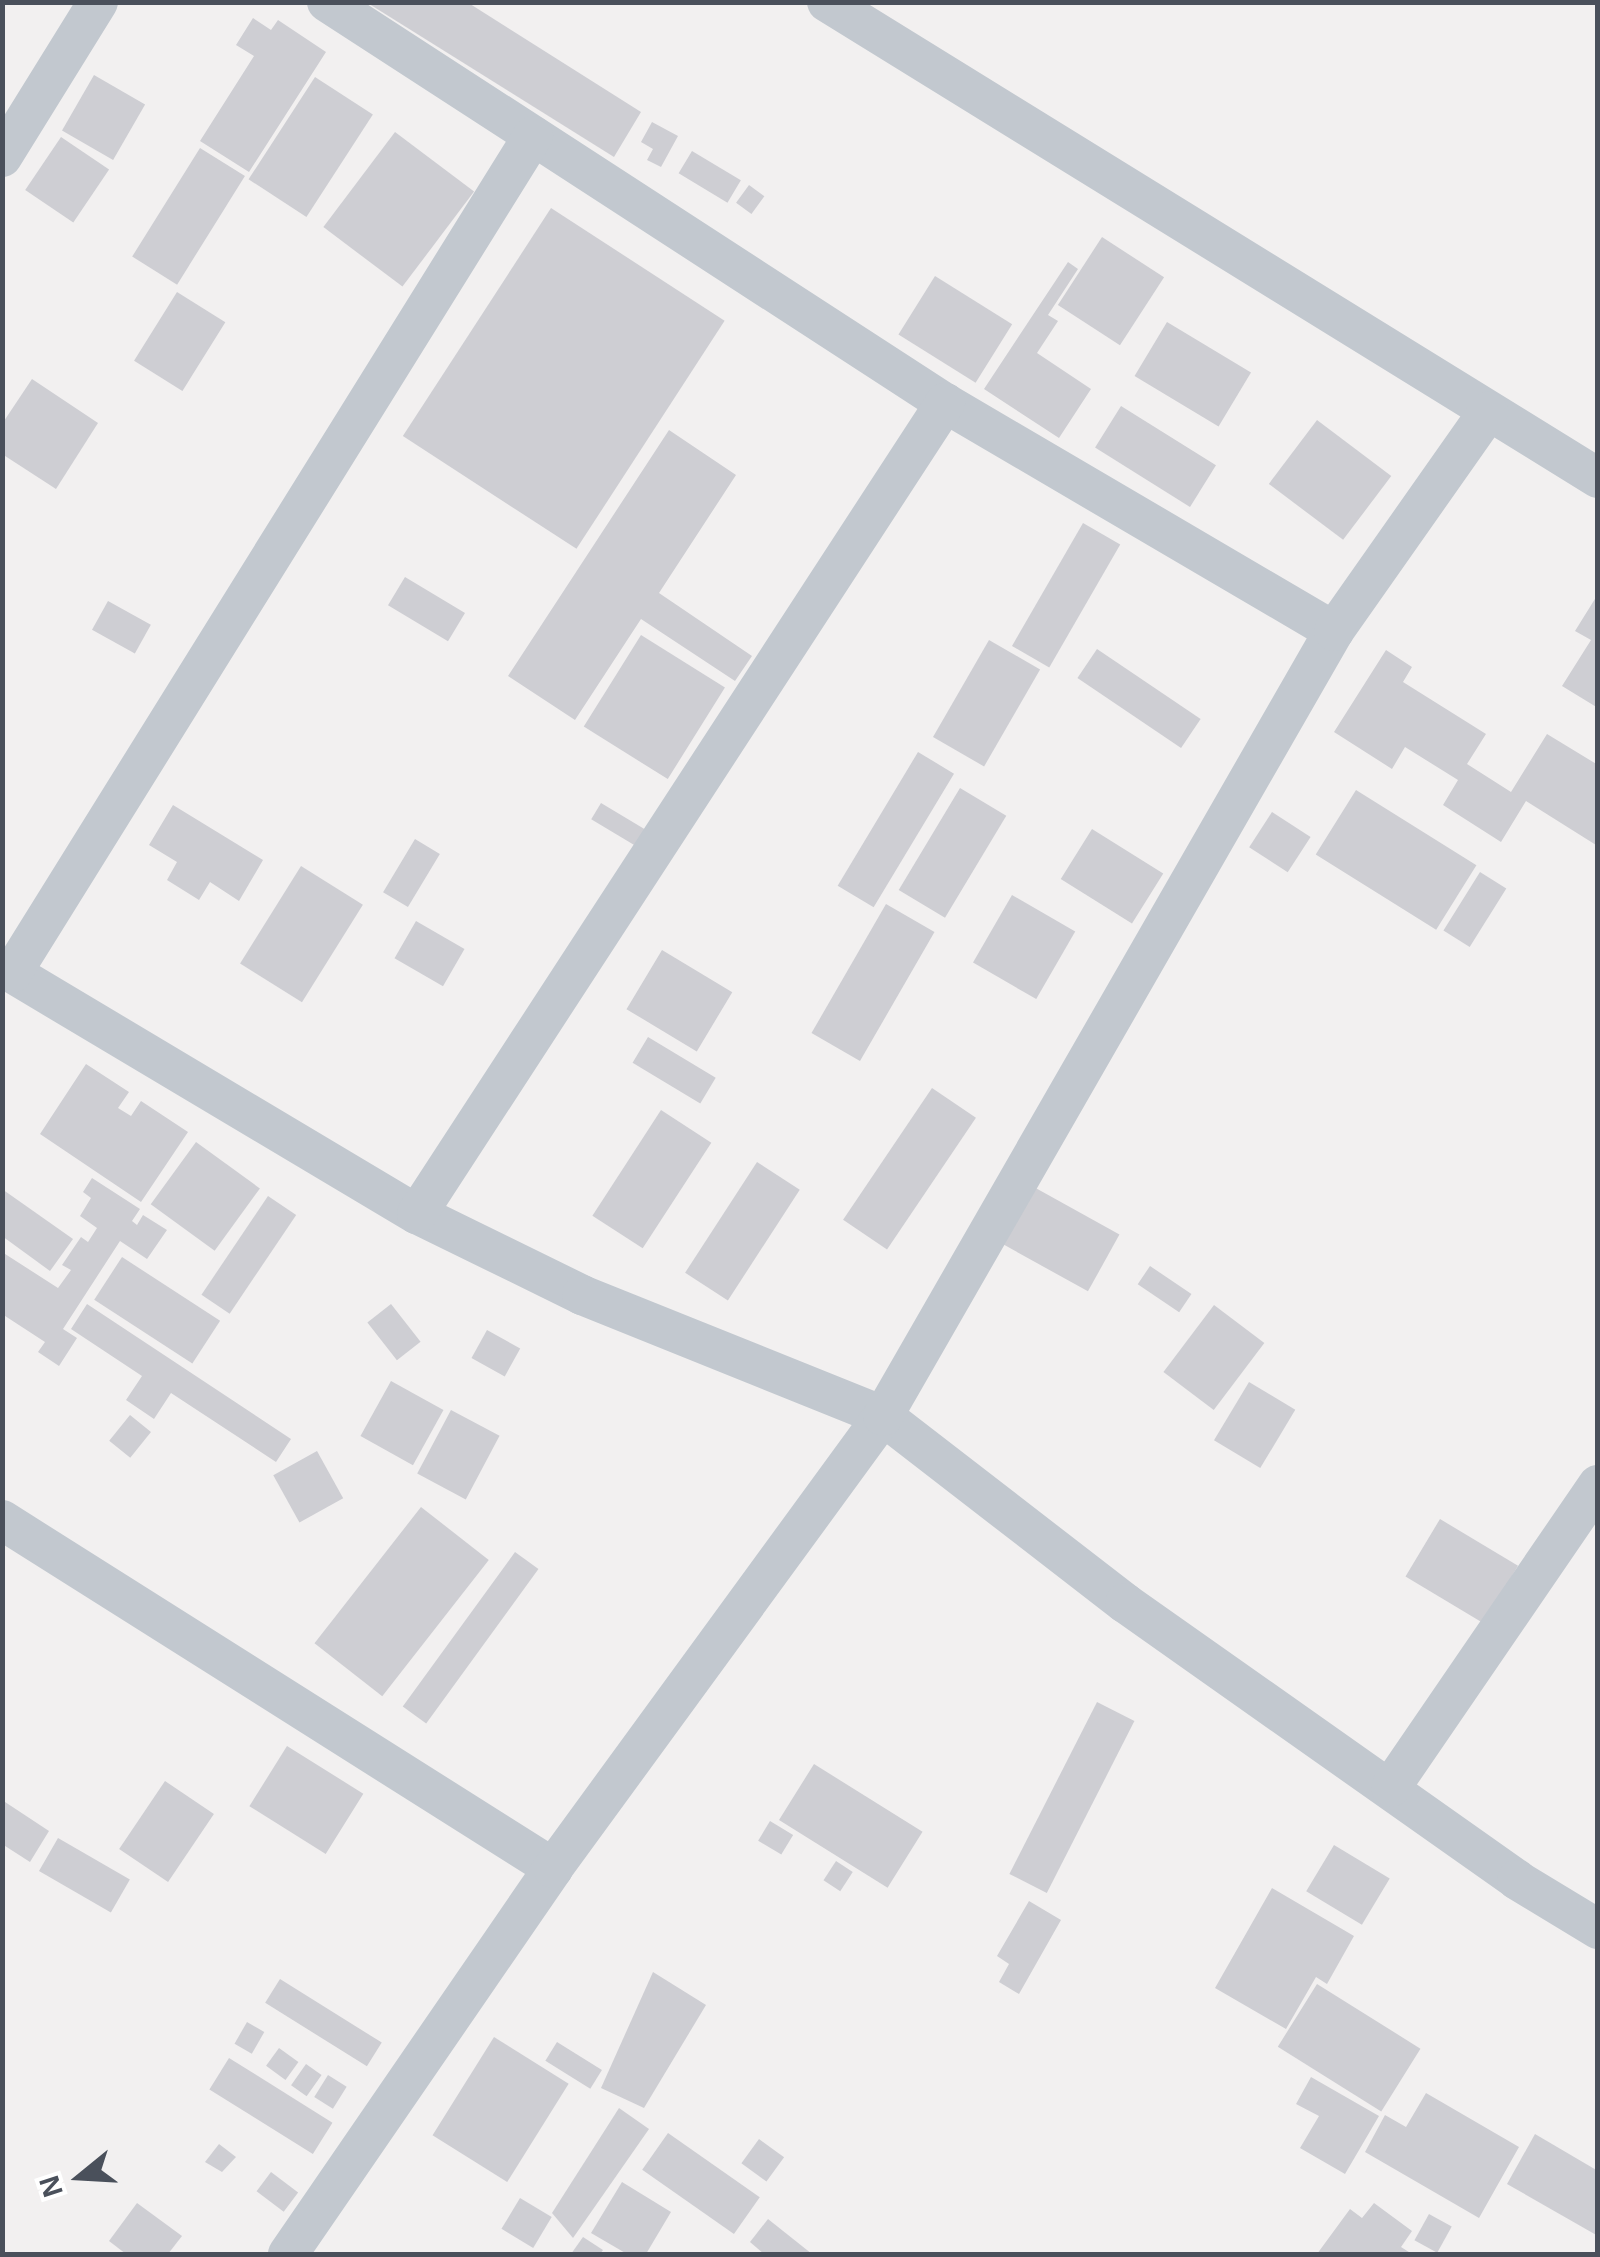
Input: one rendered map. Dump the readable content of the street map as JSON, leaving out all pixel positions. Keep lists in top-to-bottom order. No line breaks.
{"north":"left"}
